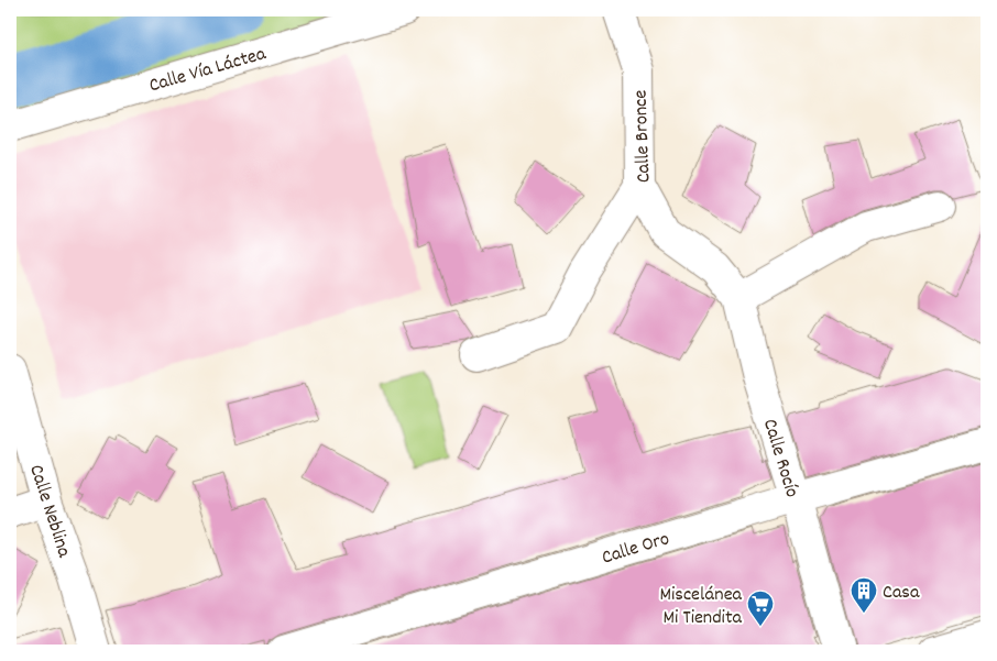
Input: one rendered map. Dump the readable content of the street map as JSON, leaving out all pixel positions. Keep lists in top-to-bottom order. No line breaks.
{"streets":{"street":["Calle Vía Láctea","Calle Bronce","Calle Rocío","Calle Neblina","Calle Oro"]},"crossings":[["Calle Bronce","Calle Rocío"],["Calle Rocío","Calle Oro"]],"places":{"building":["Casa"],"supermarket":["Miscelánea Mi Tiendita"]}}
